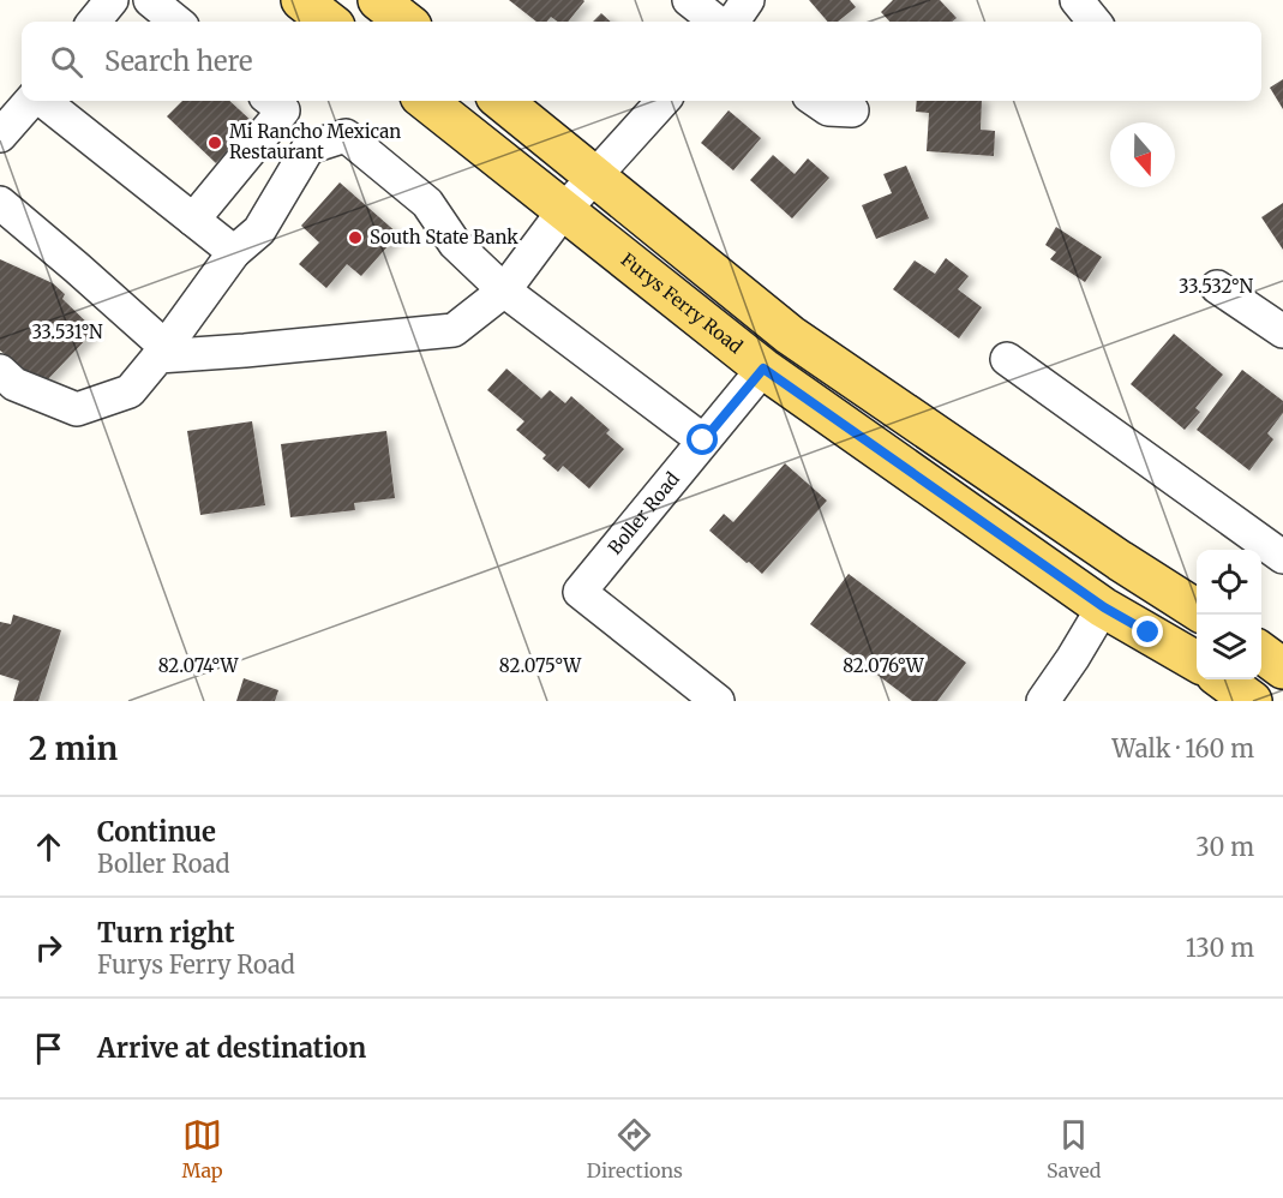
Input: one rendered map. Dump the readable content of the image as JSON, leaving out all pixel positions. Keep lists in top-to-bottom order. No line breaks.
{"streets":{"main road":["Furys Ferry Road"],"street":["Boller Road"]},"crossings":[["Furys Ferry Road","Boller Road"]],"places":["Mi Rancho Mexican Restaurant","South State Bank"],"north":"bottom","page":{"search":"Search here","heading":["2 min","Walk · 160 m"],"list":[["Continue","Boller Road","30 m"],["Turn right","Furys Ferry Road","130 m"],"Arrive at destination"],"nav":["Map","Directions","Saved"]},"coordinates":["33.532°N","33.531°N","82.074°W","82.075°W","82.076°W"]}
